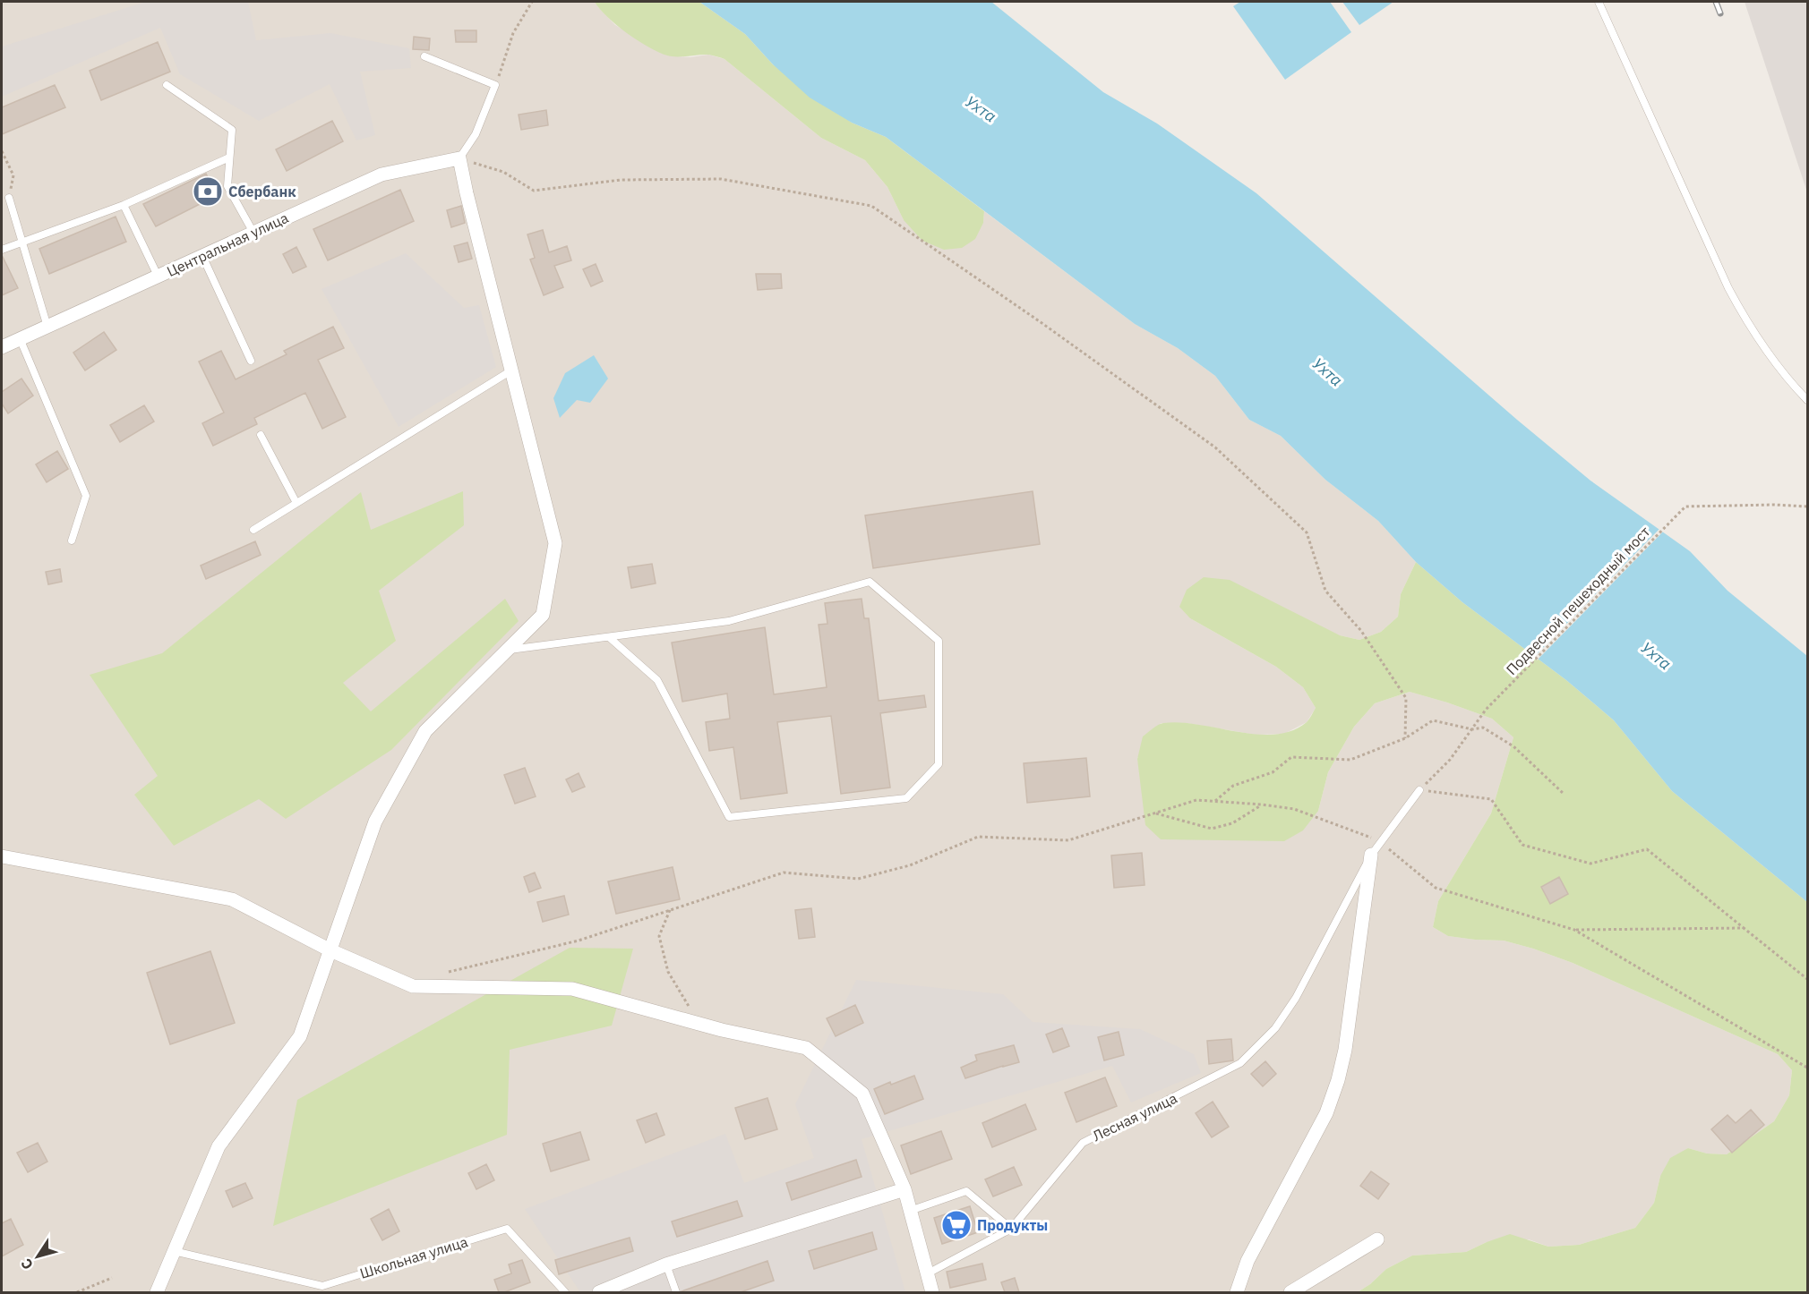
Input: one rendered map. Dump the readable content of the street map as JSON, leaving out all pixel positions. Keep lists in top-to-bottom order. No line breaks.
{"streets":{"street":["Центральная улица"],"lane":["Лесная улица","Школьная улица"],"path":["Подвесной пешеходный мост"]},"crossings":[["Подвесной пешеходный мост","Лесная улица"]],"water":["Ухта"],"places":{"bank":["Сбербанк"],"supermarket":["Продукты"]},"north":"bottom left"}
